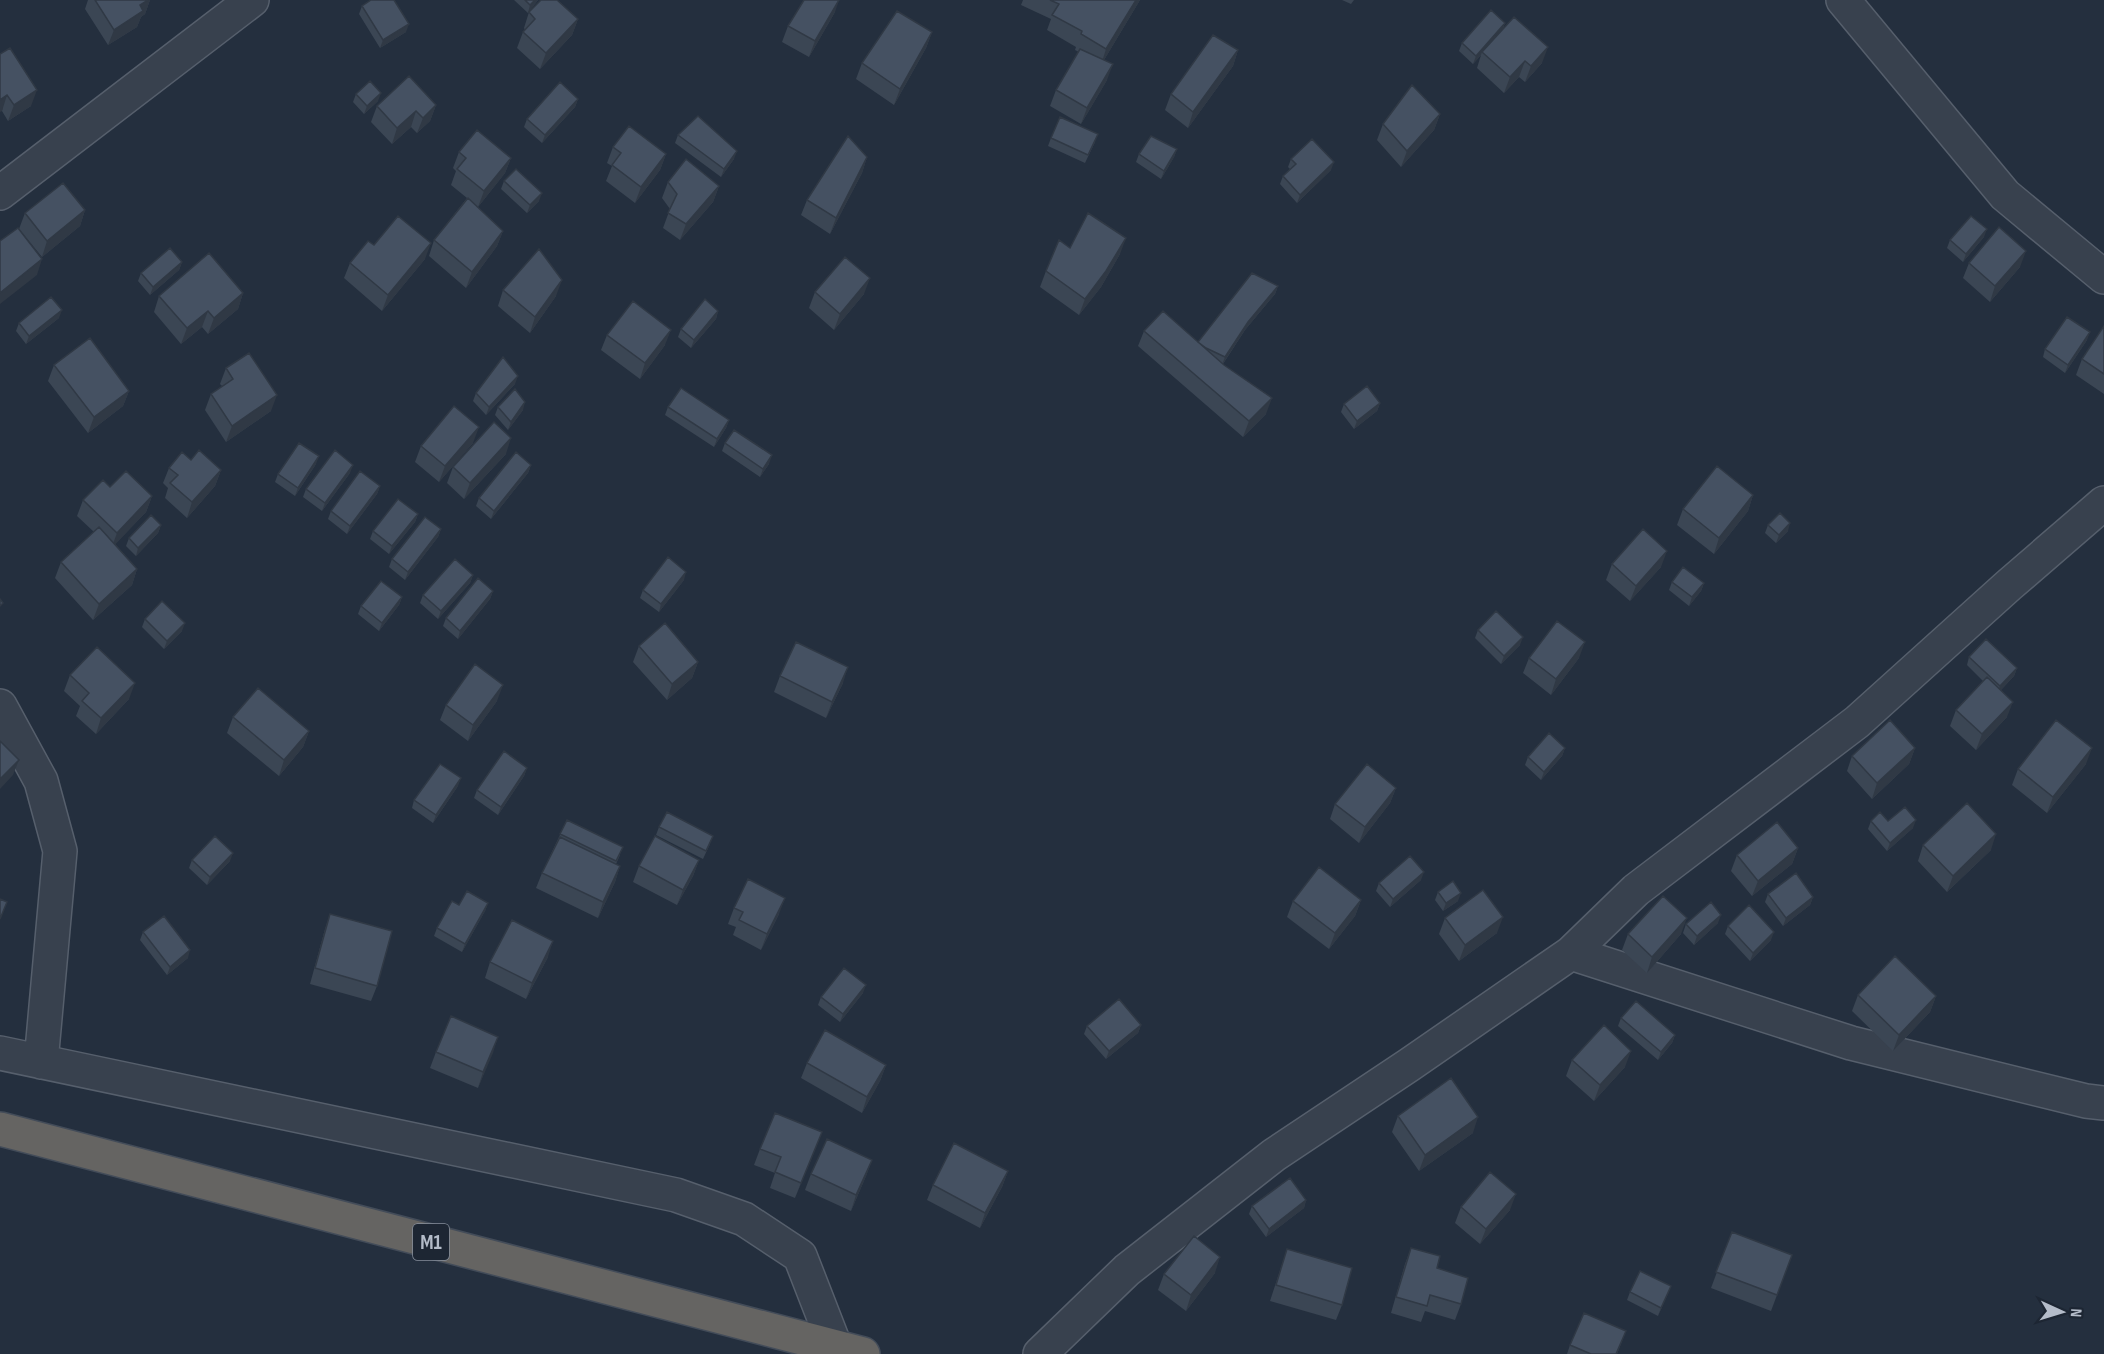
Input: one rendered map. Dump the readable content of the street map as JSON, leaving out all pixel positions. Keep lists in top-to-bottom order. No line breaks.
{"streets":{"highway":["M1"]},"north":"right"}
